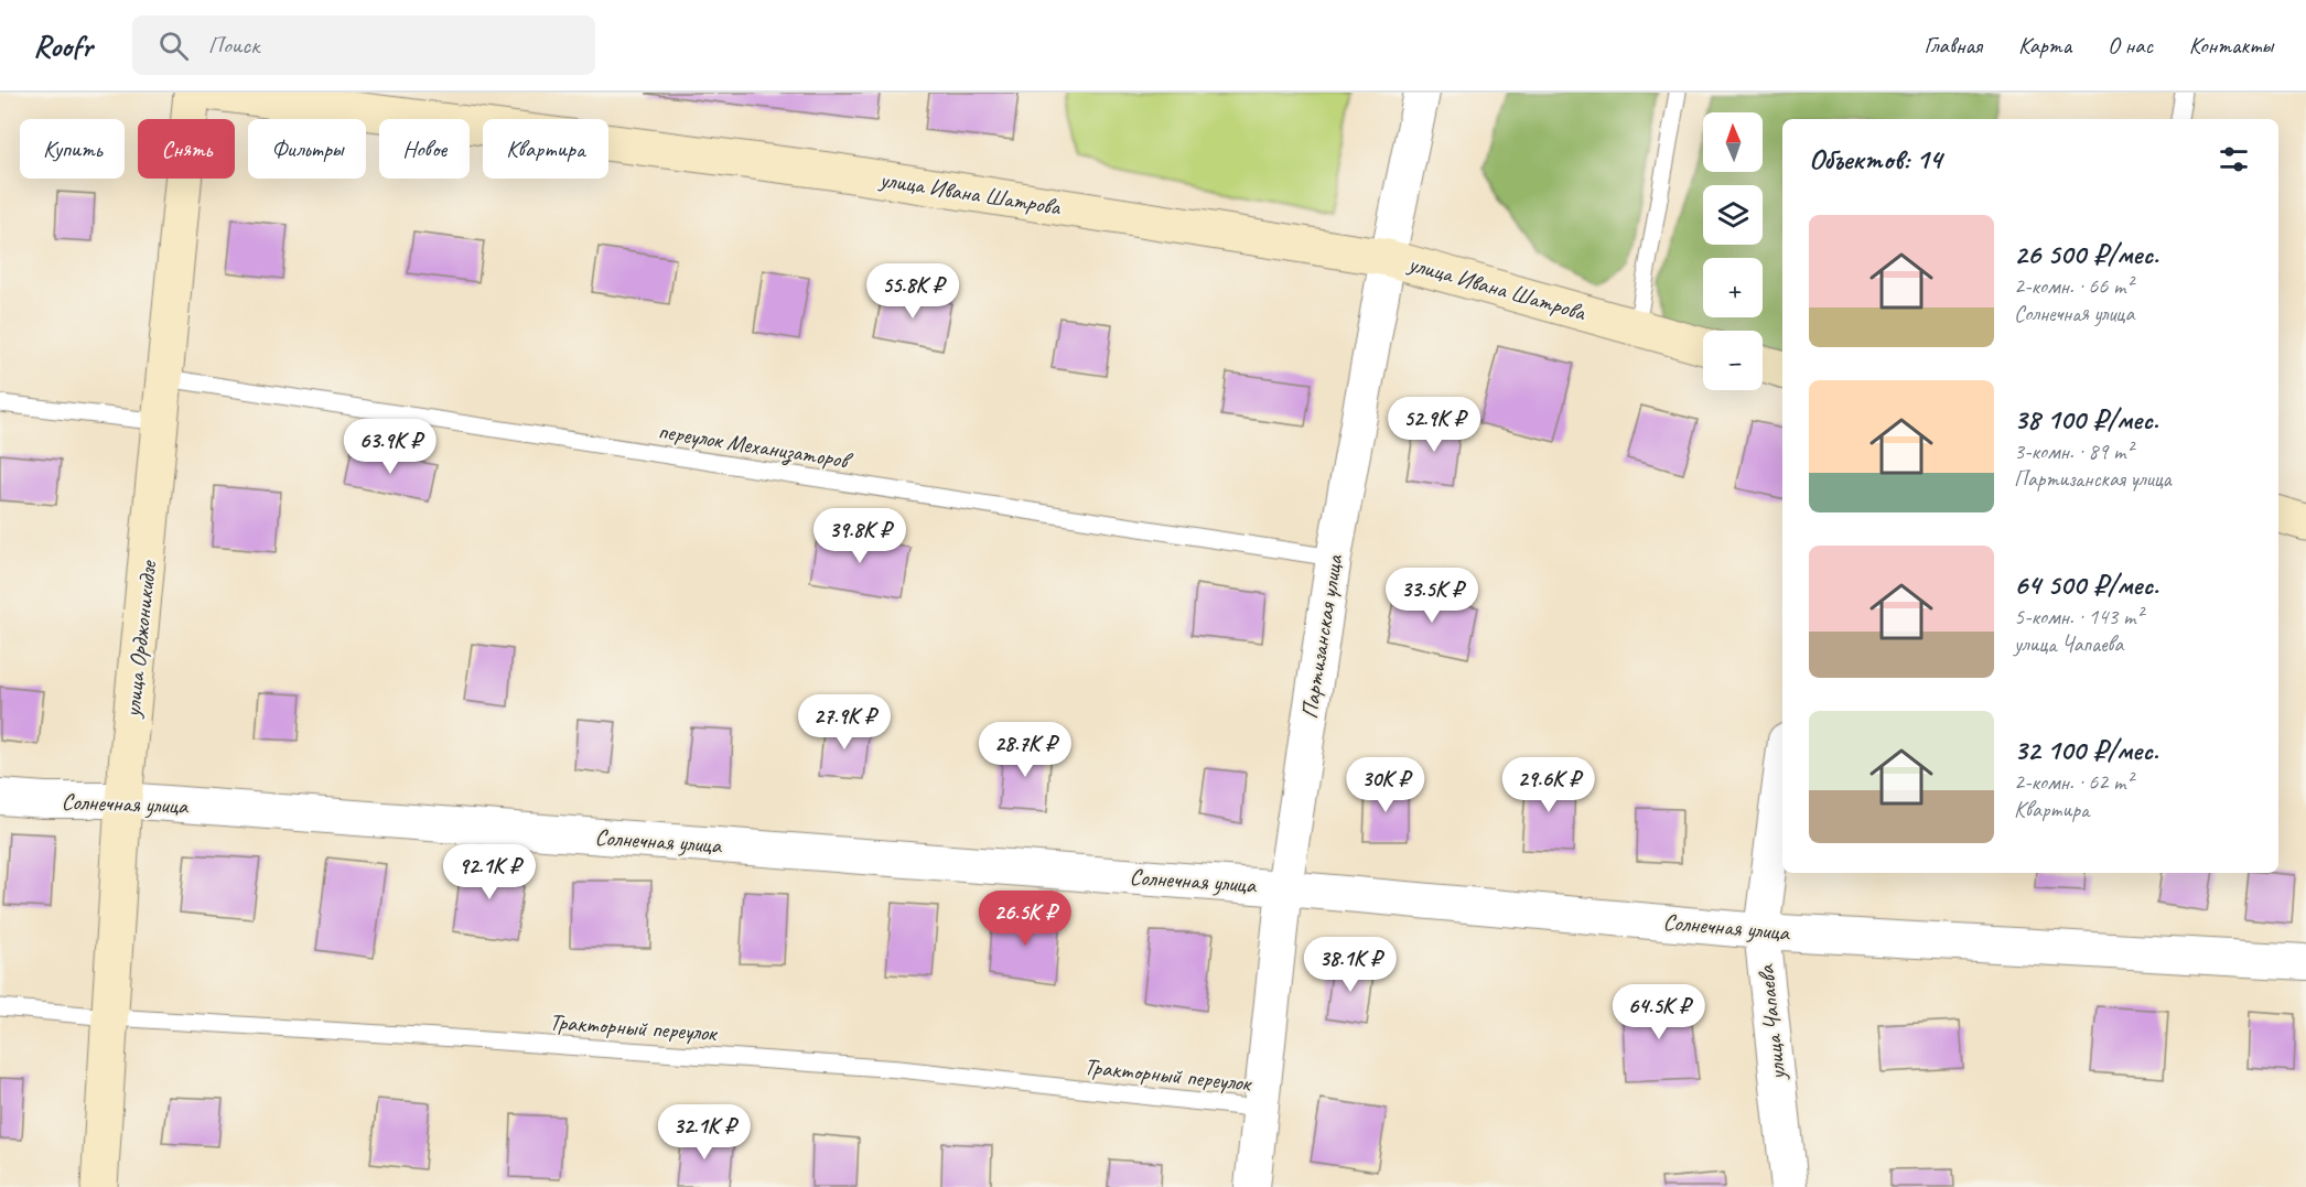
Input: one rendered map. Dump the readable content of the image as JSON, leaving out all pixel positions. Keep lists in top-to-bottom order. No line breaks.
{"streets":{"main road":["улица Ивана Шатрова","улица Орджоникидзе"],"street":["Партизанская улица","Солнечная улица","улица Чапаева"],"lane":["переулок Механизаторов","Тракторный переулок"]},"crossings":[["улица Ивана Шатрова","Партизанская улица"],["переулок Механизаторов","Партизанская улица"],["переулок Механизаторов","улица Орджоникидзе"],["Партизанская улица","Солнечная улица"],["Партизанская улица","Тракторный переулок"],["улица Орджоникидзе","Солнечная улица"],["улица Орджоникидзе","Тракторный переулок"],["Солнечная улица","улица Чапаева"]],"north":"top","page":{"header":"Roofr","search":"Поиск","nav":["Главная","Карта","О нас","Контакты"],"map_buttons":["+","−"],"chip":["Купить","Снять","Фильтры","Новое","Квартира"],"heading":"Объектов: 14","list":[{"name":"26 500 ₽/мес.","note":"2-комн. · 66 m² · Солнечная улица"},{"name":"38 100 ₽/мес.","note":"3-комн. · 89 m² · Партизанская улица"},{"name":"64 500 ₽/мес.","note":"5-комн. · 143 m² · улица Чапаева"},{"name":"32 100 ₽/мес.","note":"2-комн. · 62 m² · Квартира"}],"price":["55.8K ₽","52.9K ₽","63.9K ₽","39.8K ₽","33.5K ₽","27.9K ₽","28.7K ₽","30K ₽","29.6K ₽","92.1K ₽","26.5K ₽","38.1K ₽","64.5K ₽","32.1K ₽"]}}
